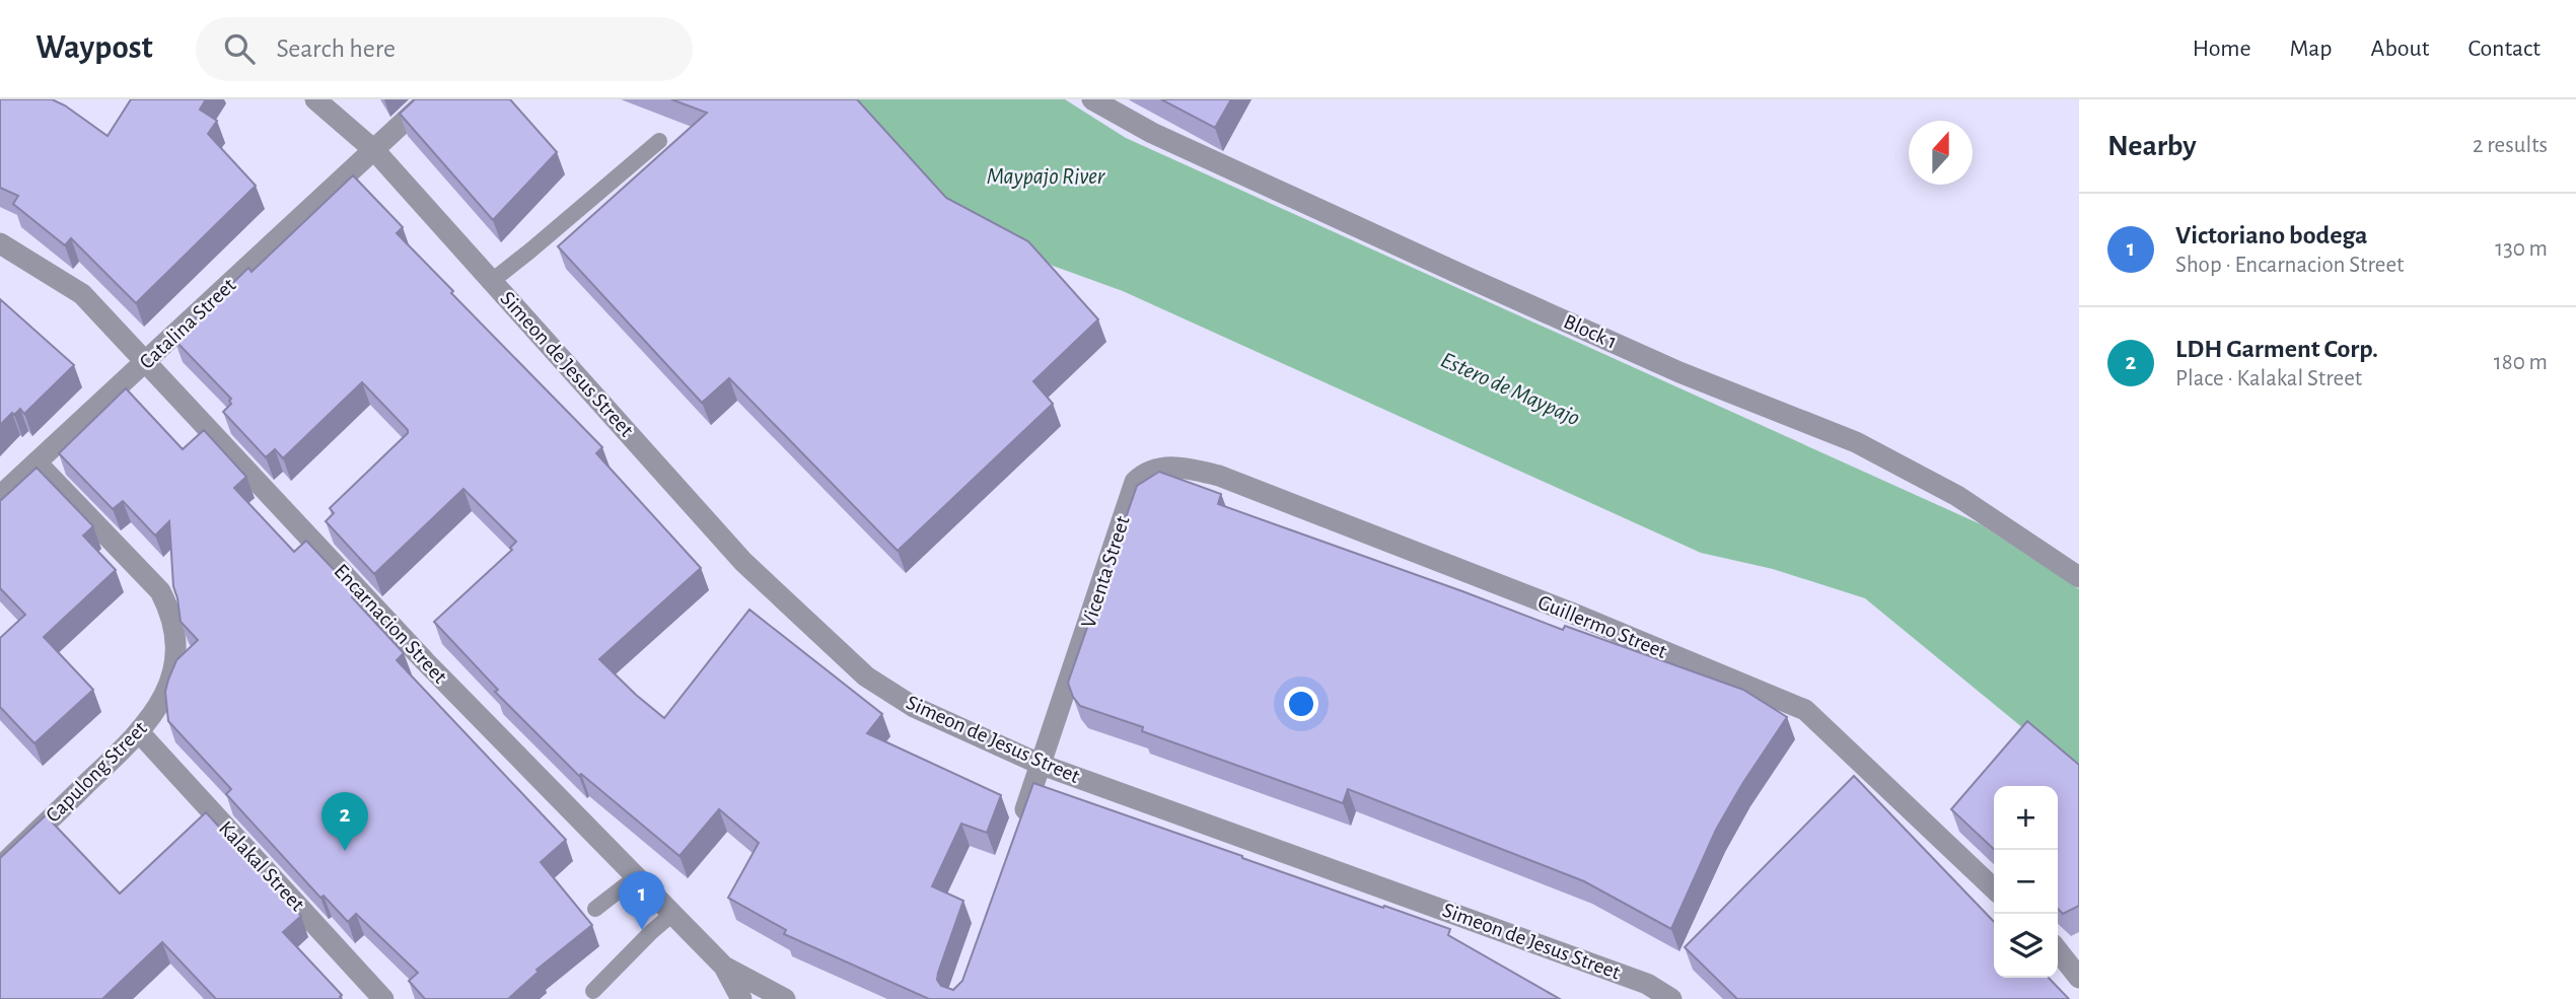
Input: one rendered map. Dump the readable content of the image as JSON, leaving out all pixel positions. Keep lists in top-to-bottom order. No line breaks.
{"streets":{"street":["Catalina Street","Block 1","Simeon de Jesus Street","Vicenta Street","Encarnacion Street","Guillermo Street","Capulong Street","Kalakal Street"]},"crossings":[["Catalina Street","Simeon de Jesus Street"],["Catalina Street","Encarnacion Street"],["Catalina Street","Capulong Street"],["Simeon de Jesus Street","Vicenta Street"],["Vicenta Street","Guillermo Street"],["Capulong Street","Kalakal Street"]],"water":["Maypajo River","Estero de Maypajo"],"north":"top","page":{"header":"Waypost","search":"Search here","nav":["Home","Map","About","Contact"],"heading":["Nearby","2 results"],"list":[{"mark":"1","name":"Victoriano bodega","note":"Shop · Encarnacion Street","value":"130 m"},{"mark":"2","name":"LDH Garment Corp.","note":"Place · Kalakal Street","value":"180 m"}],"map_buttons":["+","−"],"pins":["2","1"]}}
